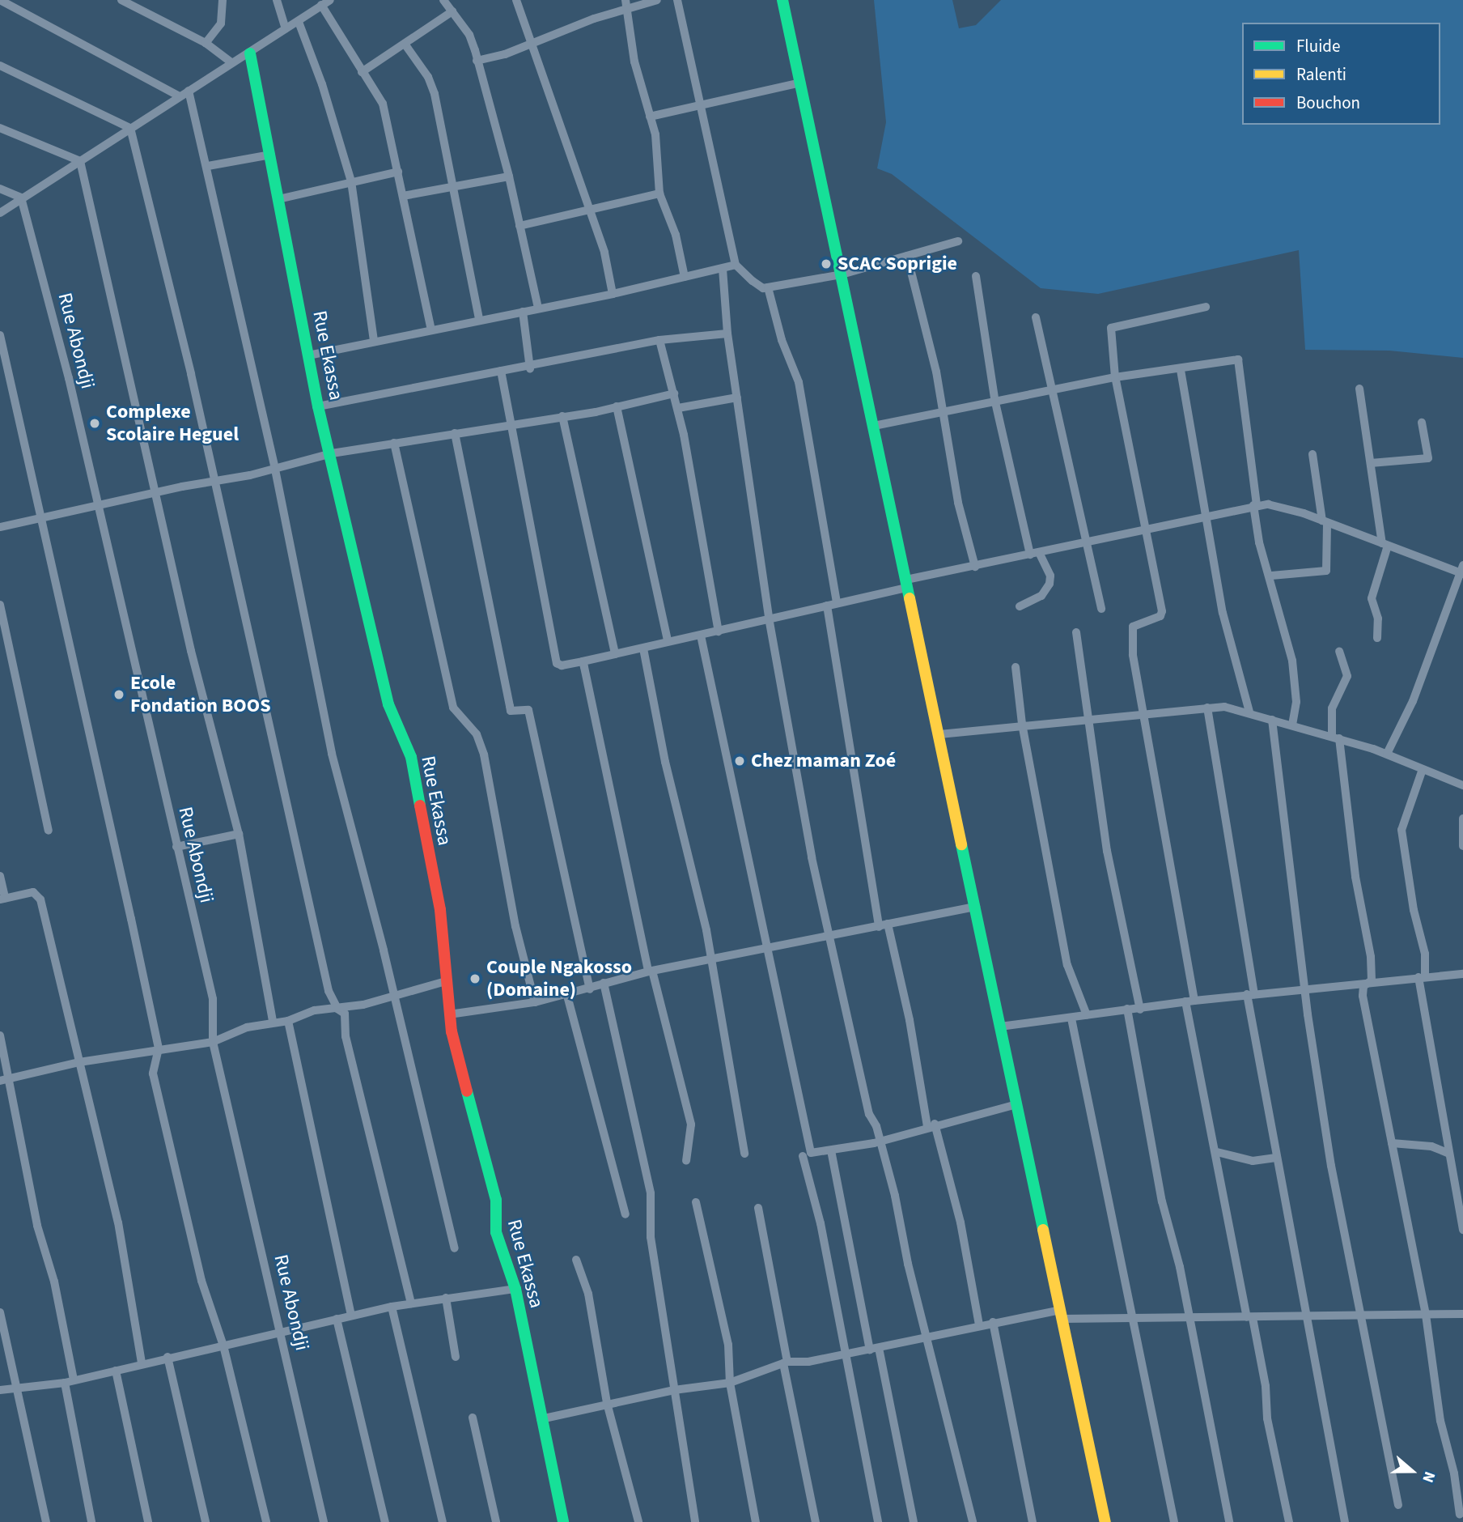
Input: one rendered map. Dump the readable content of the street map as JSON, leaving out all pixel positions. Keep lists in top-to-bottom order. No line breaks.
{"streets":{"main road":["Rue Ekassa"],"street":["Rue Abondji"]},"places":["SCAC Soprigie","Complexe Scolaire Heguel","Ecole Fondation BOOS","Chez maman Zoé","Couple Ngakosso (Domaine)"],"legend":["Fluide","Ralenti","Bouchon"],"north":"right"}
